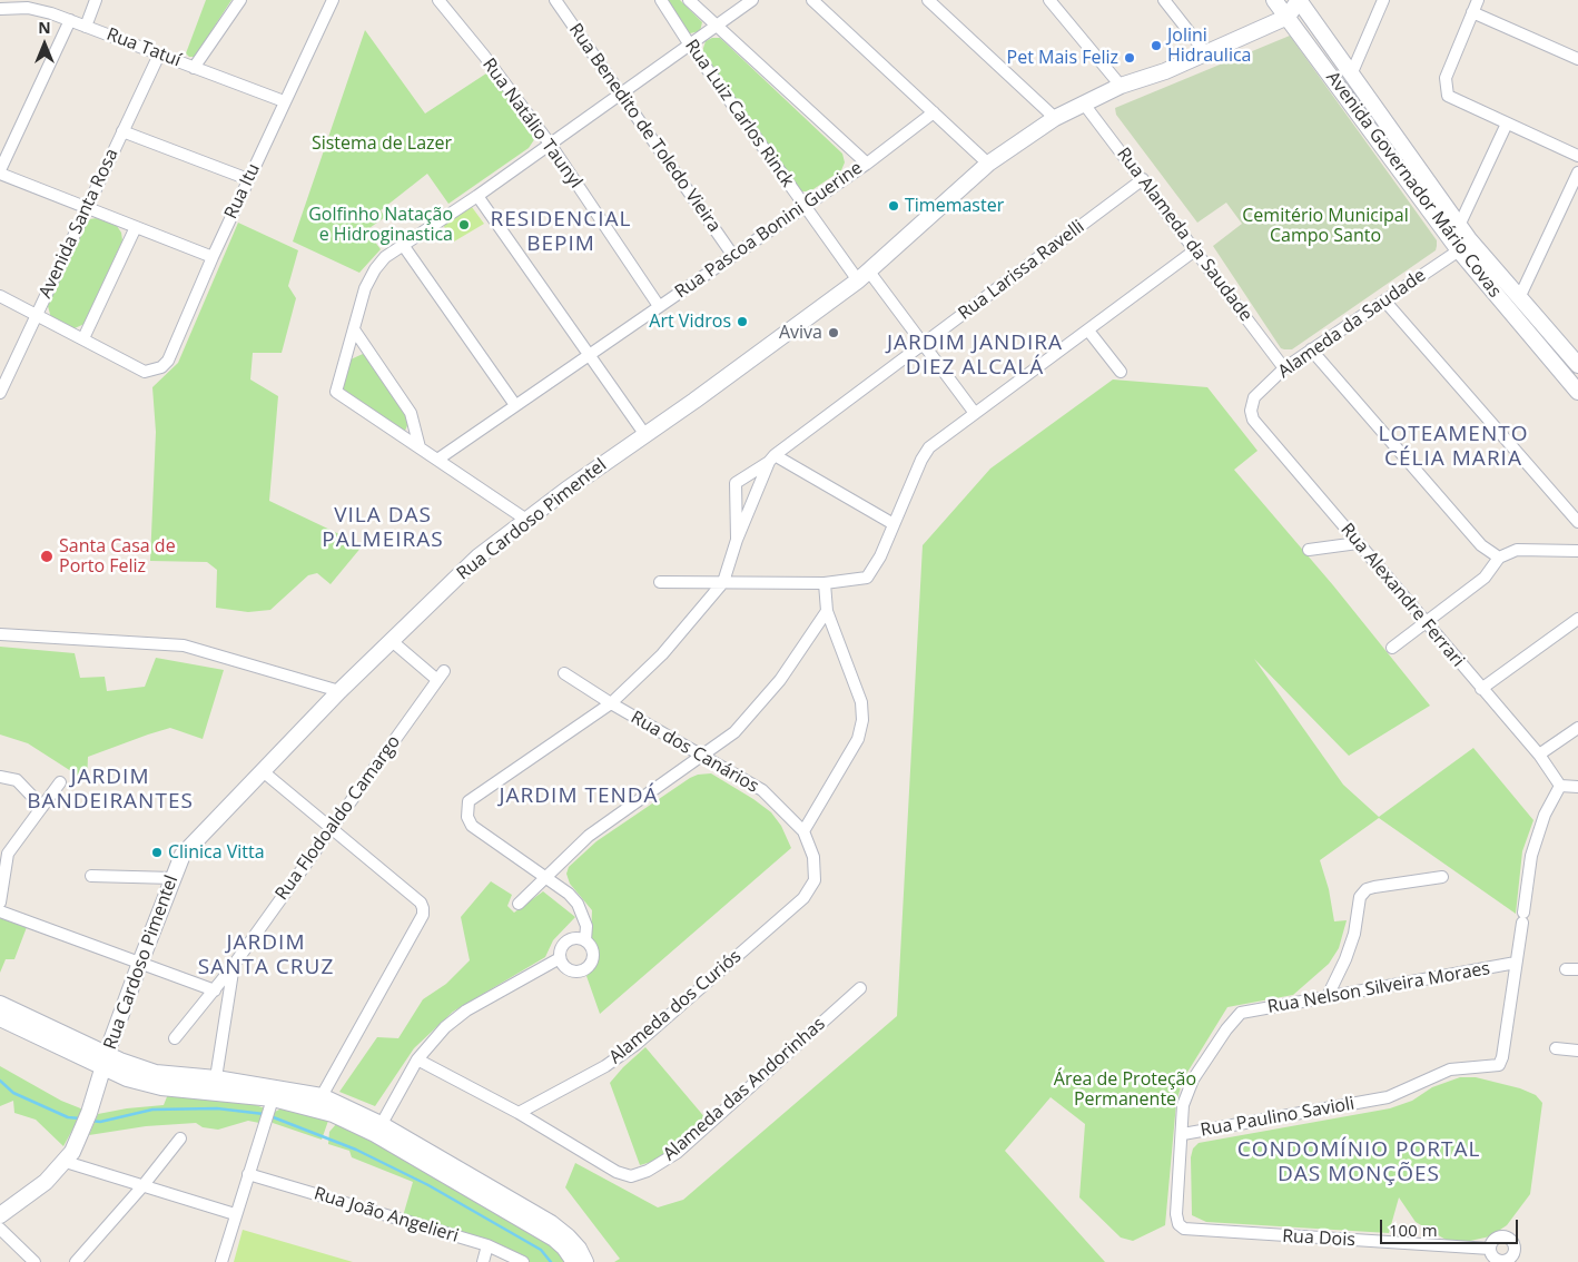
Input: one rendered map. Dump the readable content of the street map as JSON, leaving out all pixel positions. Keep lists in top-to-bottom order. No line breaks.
{"streets":{"main road":["Avenida Governador Mário Covas","Rua Cardoso Pimentel"],"street":["Rua Tatuí","Rua Luiz Carlos Rinck","Rua Natálio Taunyl","Rua Benedito de Toledo Vieira","Rua Itu","Avenida Santa Rosa","Rua Pascoa Bonini Guerine","Rua Alameda da Saudade","Rua Larissa Ravelli","Alameda da Saudade","Rua Alexandre Ferrari","Rua dos Canários","Rua Flodoaldo Camargo","Rua Nelson Silveira Moraes","Alameda dos Curiós","Alameda das Andorinhas","Rua Paulino Savioli","Rua João Angelieri","Rua Dois"]},"crossings":[["Rua Tatuí","Rua Itu"],["Rua Tatuí","Avenida Santa Rosa"],["Rua Luiz Carlos Rinck","Rua Pascoa Bonini Guerine"],["Rua Luiz Carlos Rinck","Rua Larissa Ravelli"],["Rua Luiz Carlos Rinck","Rua Cardoso Pimentel"],["Rua Natálio Taunyl","Rua Pascoa Bonini Guerine"],["Rua Benedito de Toledo Vieira","Rua Pascoa Bonini Guerine"],["Avenida Governador Mário Covas","Alameda da Saudade"],["Avenida Governador Mário Covas","Rua Cardoso Pimentel"],["Rua Alameda da Saudade","Rua Larissa Ravelli"],["Rua Alameda da Saudade","Alameda da Saudade"],["Rua Alameda da Saudade","Rua Cardoso Pimentel"],["Alameda da Saudade","Rua Alexandre Ferrari"],["Rua Cardoso Pimentel","Rua Flodoaldo Camargo"],["Rua dos Canários","Alameda dos Curiós"],["Rua Nelson Silveira Moraes","Rua Paulino Savioli"],["Rua Nelson Silveira Moraes","Rua Dois"],["Alameda dos Curiós","Alameda das Andorinhas"],["Rua Paulino Savioli","Rua Dois"]],"districts":["RESIDENCIAL BEPIM","JARDIM JANDIRA DIEZ ALCALÁ","LOTEAMENTO CÉLIA MARIA","VILA DAS PALMEIRAS","JARDIM BANDEIRANTES","JARDIM TENDÁ","JARDIM SANTA CRUZ","CONDOMÍNIO PORTAL DAS MONÇÕES"],"parks":["Sistema de Lazer","Cemitério Municipal Campo Santo","Área de Proteção Permanente"],"places":["Jolini Hidraulica","Pet Mais Feliz","Timemaster","Golfinho Natação e Hidroginastica","Art Vidros","Aviva","Santa Casa de Porto Feliz","Clinica Vitta"],"scale_bar":"100 m","north":"top"}
